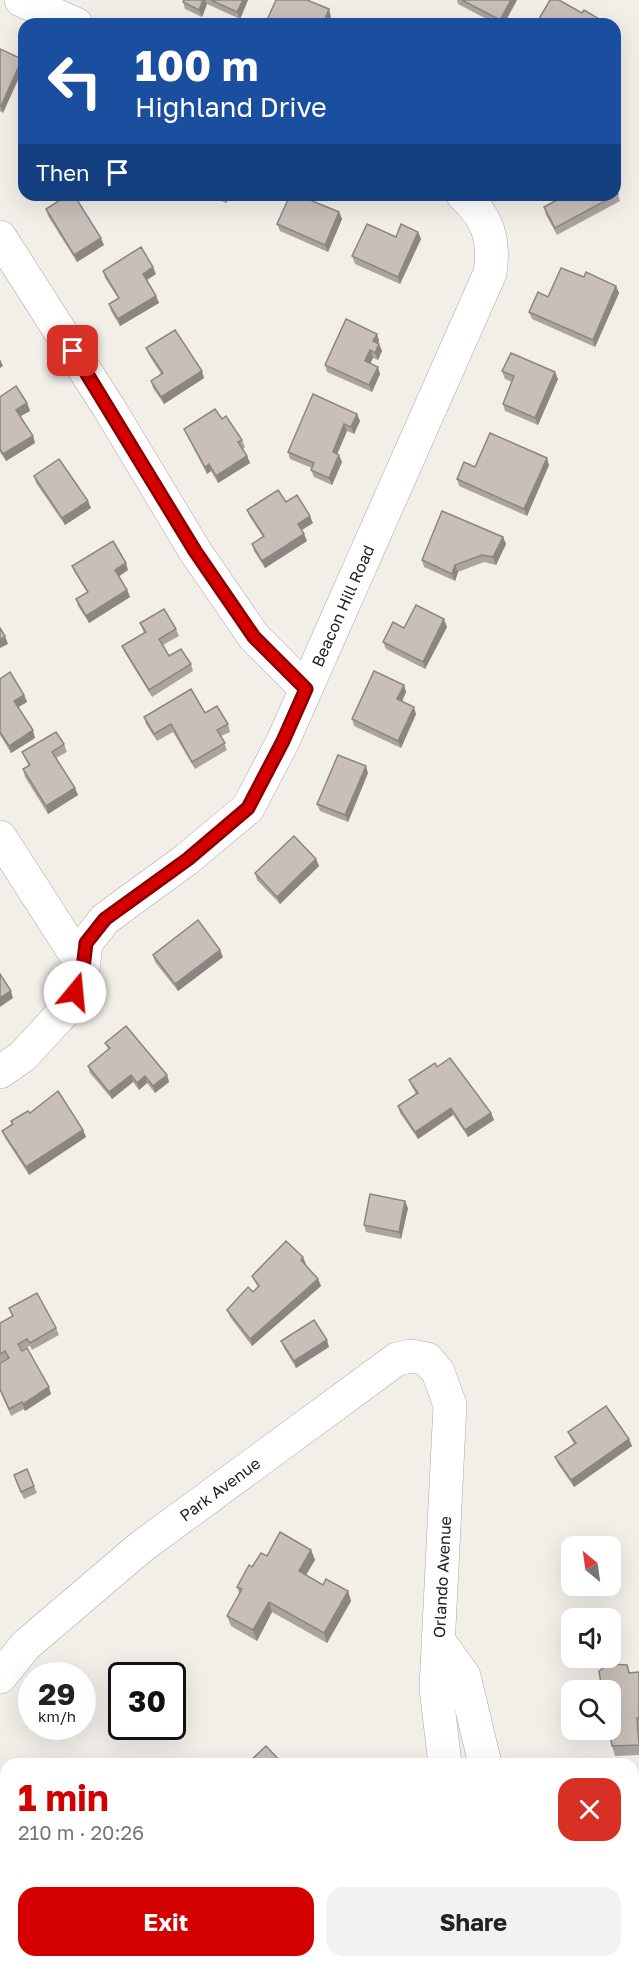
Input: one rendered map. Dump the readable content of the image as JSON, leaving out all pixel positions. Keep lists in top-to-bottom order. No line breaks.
{"streets":{"street":["Beacon Hill Road","Park Avenue","Orlando Avenue"]},"crossings":[["Park Avenue","Orlando Avenue"]],"north":"top left","page":{"turn":["100 m","Highland Drive"],"then":"Then","speed":"29 km/h","limit":"30","heading":["1 min","210 m · 20:26"],"buttons":["Exit","Share"]}}
